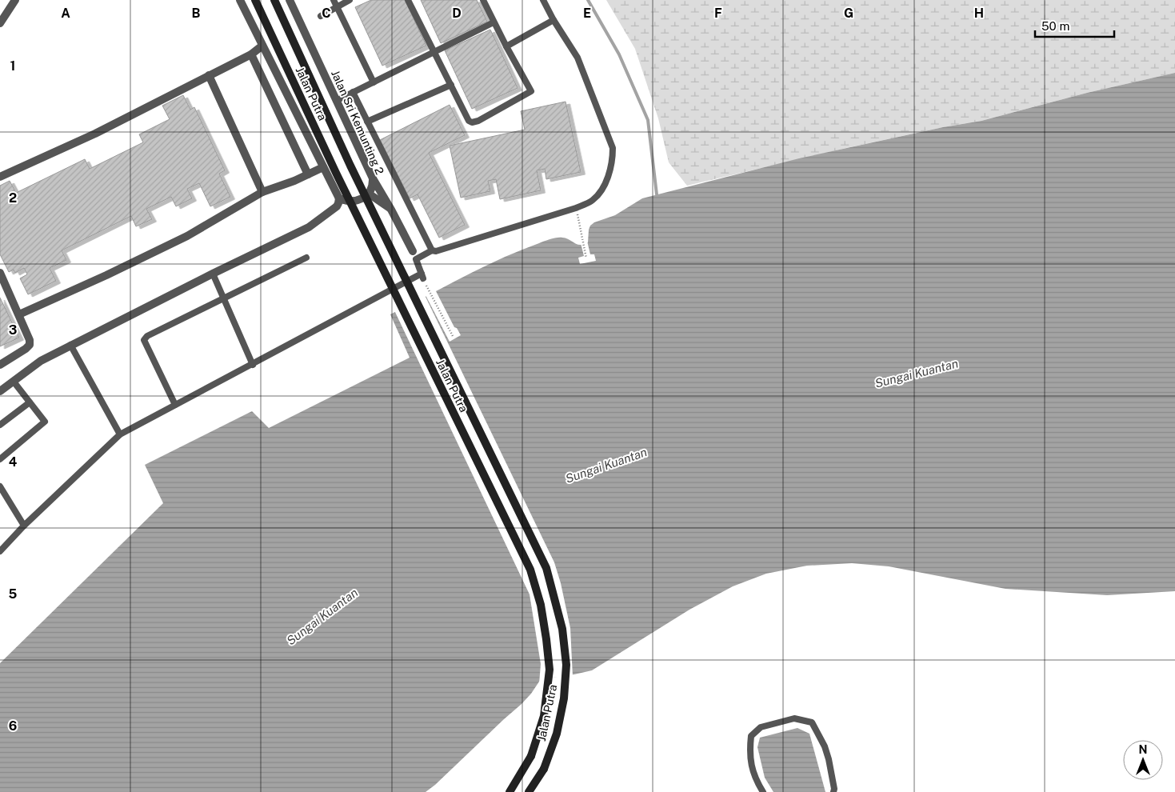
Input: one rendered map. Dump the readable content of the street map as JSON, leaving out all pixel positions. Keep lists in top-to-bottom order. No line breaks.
{"streets":{"main road":["Jalan Putra"],"street":["Jalan Sri Kemunting 2"]},"water":["Sungai Kuantan"],"scale_bar":"50 m","north":"top","grid":{"columns":["A","B","C","D","E","F","G","H"],"rows":["1","2","3","4","5","6"]}}
